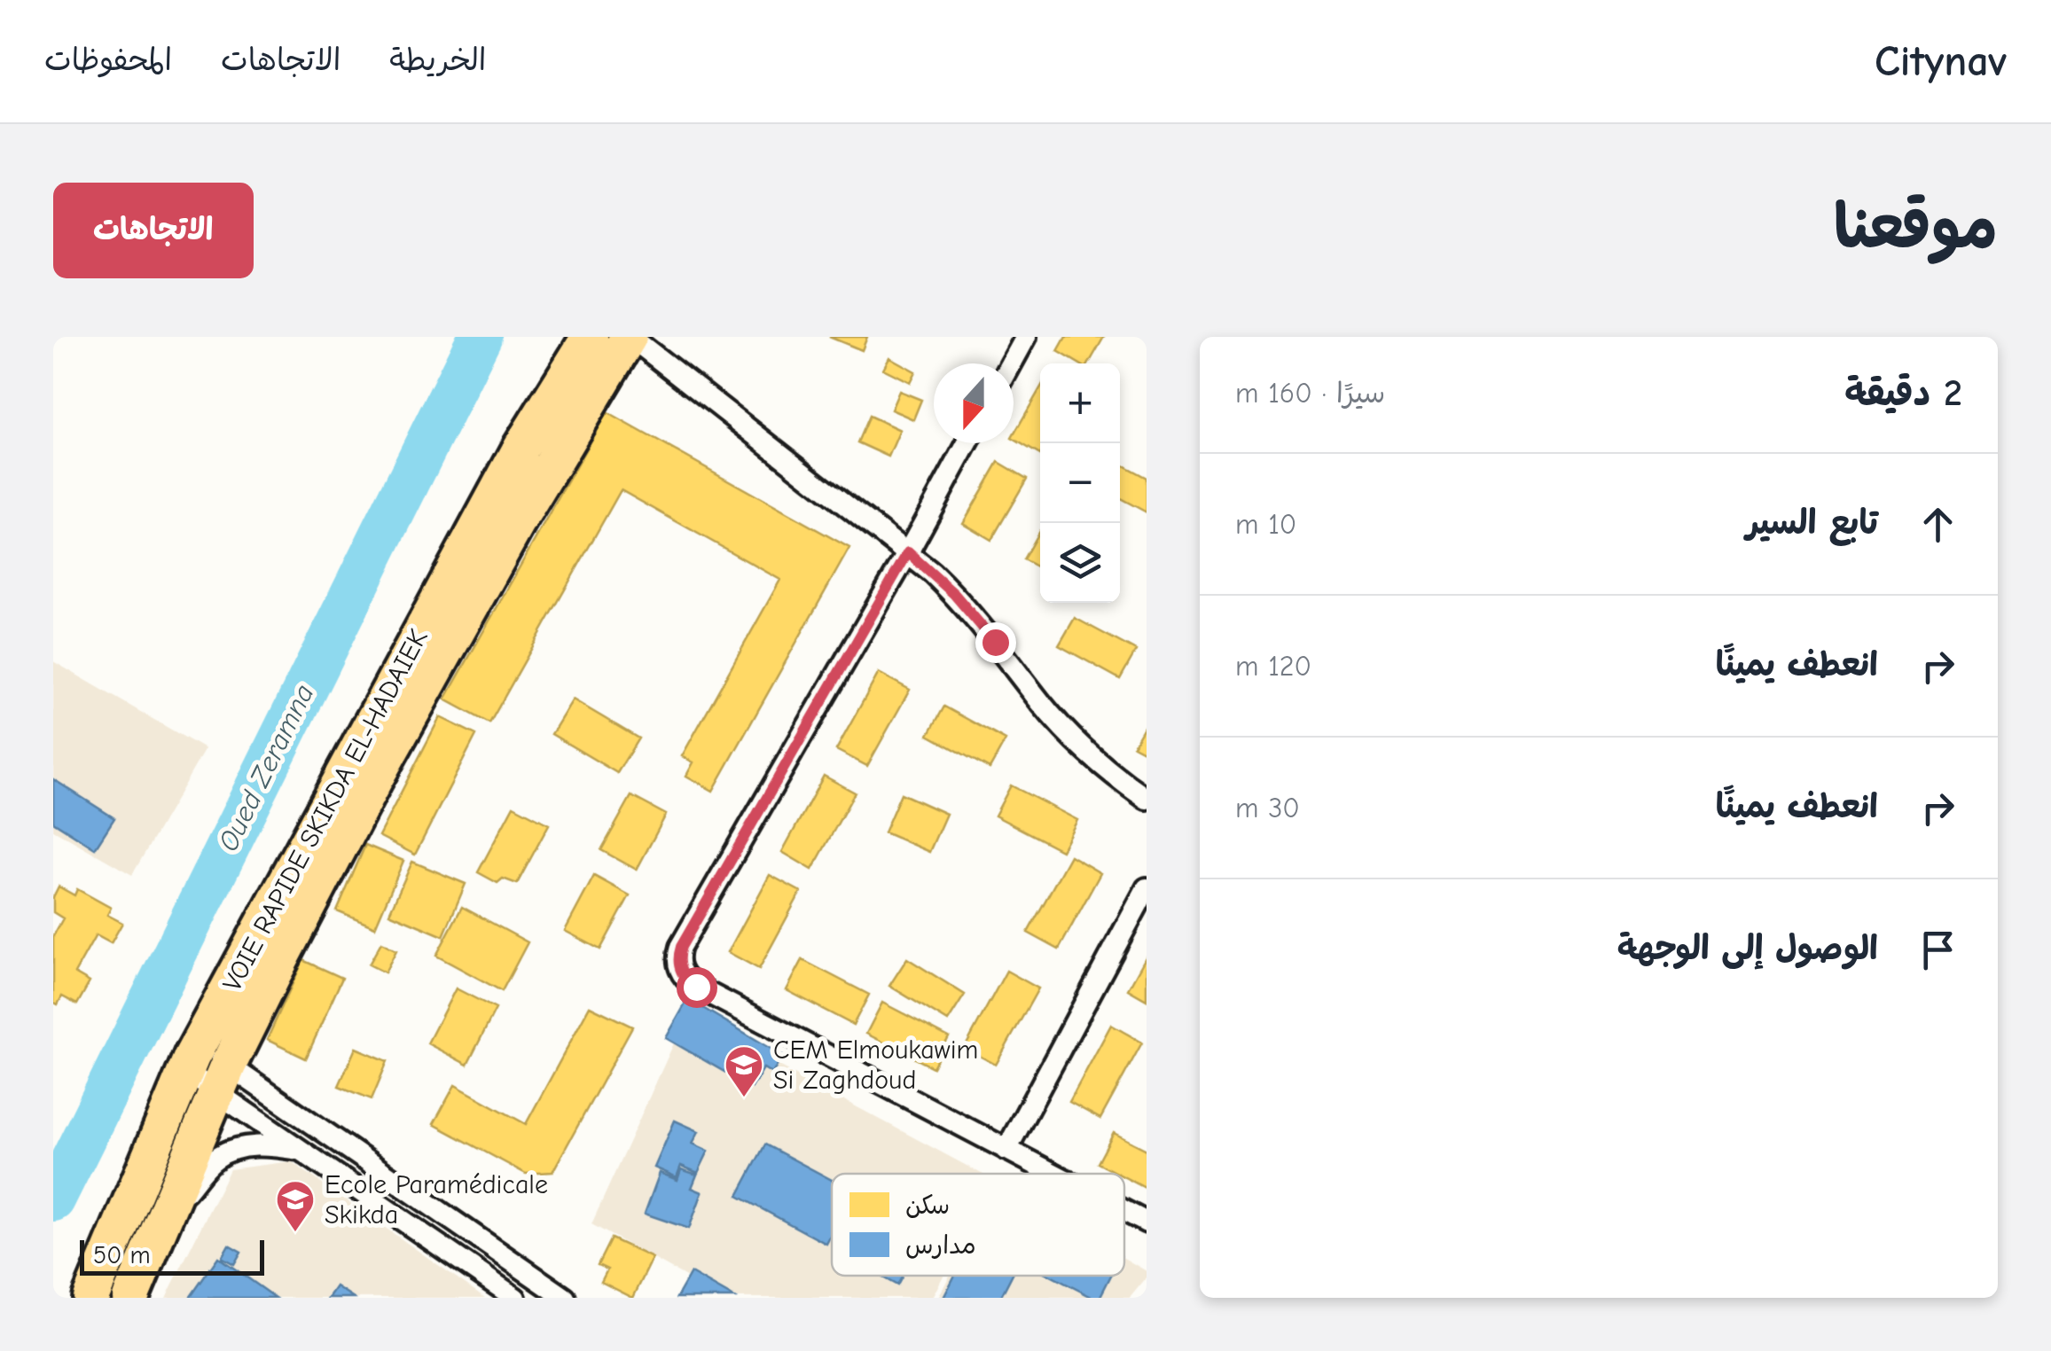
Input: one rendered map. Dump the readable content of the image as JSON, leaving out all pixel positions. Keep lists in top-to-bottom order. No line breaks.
{"streets":{"highway":["VOIE RAPIDE SKIKDA EL-HADAIEK"]},"water":["Oued Zeramna"],"places":{"school or university":["CEM Elmoukawim Si Zaghdoud","Ecole Paramédicale Skikda"]},"legend":["سكن","مدارس"],"scale_bar":"50 m","north":"bottom","page":{"header":"Citynav","nav":["الخريطة","الاتجاهات","المحفوظات"],"title":"موقعنا","buttons":"الاتجاهات","heading":["2 دقيقة","سيرًا · 160 m"],"map_buttons":["+","−"],"list":[["تابع السير","10 m"],["انعطف يمينًا","120 m"],["انعطف يمينًا","30 m"],"الوصول إلى الوجهة"],"scale":"50 m"}}
